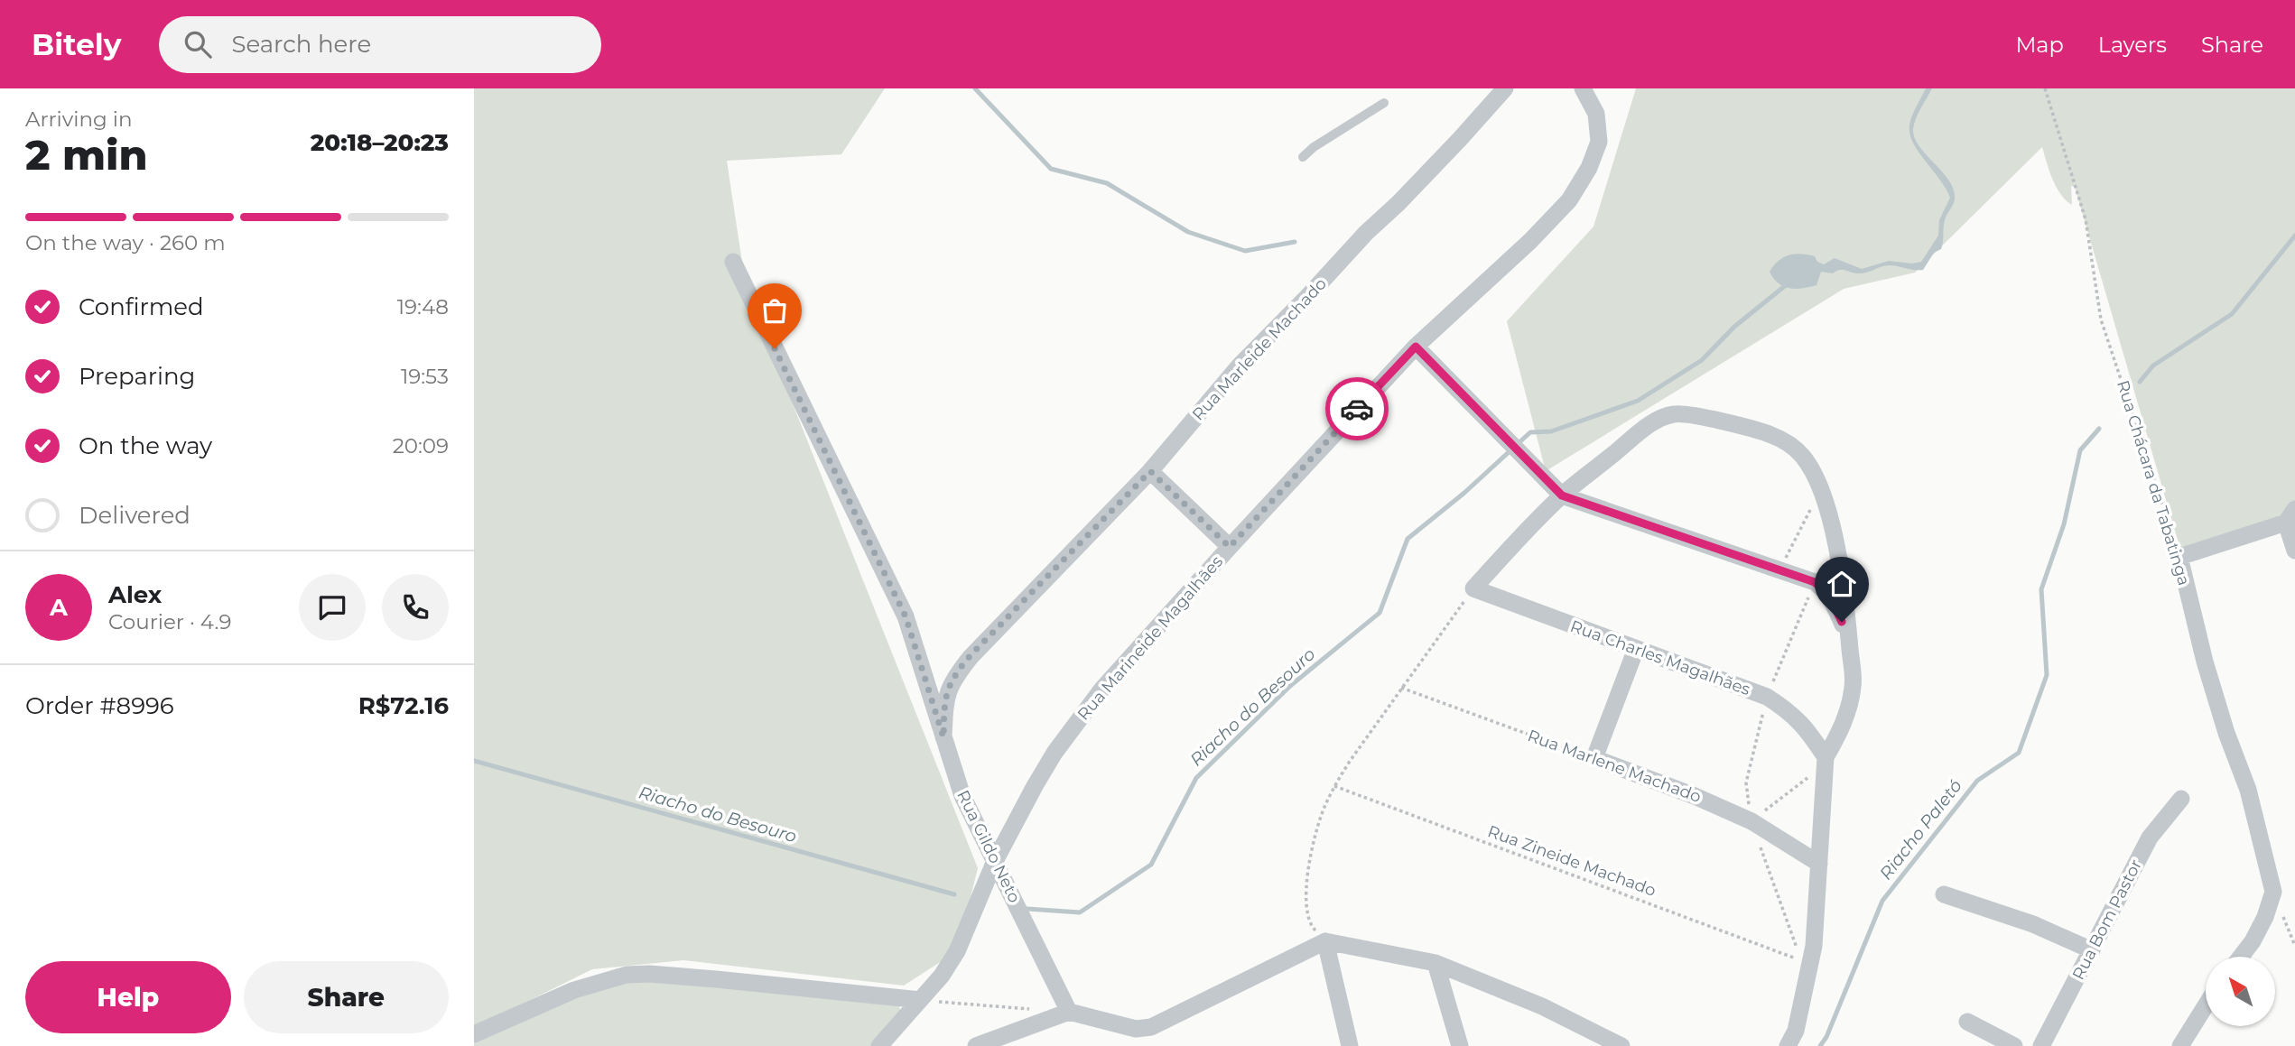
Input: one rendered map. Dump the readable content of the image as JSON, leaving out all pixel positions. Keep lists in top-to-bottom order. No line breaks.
{"streets":{"street":["Rua Marleide Machado","Rua Chácara da Tabatinga","Rua Marineide Magalhães","Rua Charles Magalhães","Rua Marlene Machado","Rua Gildo Neto","Rua Bom Pastor"],"path":["Rua Zineide Machado"]},"crossings":[["Rua Marleide Machado","Rua Gildo Neto"],["Rua Marineide Magalhães","Rua Gildo Neto"],["Rua Marlene Machado","Rua Zineide Machado"]],"water":["Riacho do Besouro","Riacho Paletó"],"north":"top left","page":{"header":"Bitely","search":"Search here","nav":["Map","Layers","Share"],"heading":["2 min","Arriving in","20:18–20:23"],"panel":["Alex","Courier · 4.9","Order #8996","R$72.16"],"bar":"On the way · 260 m","list":[["Confirmed","19:48"],["Preparing","19:53"],["On the way","20:09"],"Delivered"],"round":"A","buttons":["Help","Share"]}}
